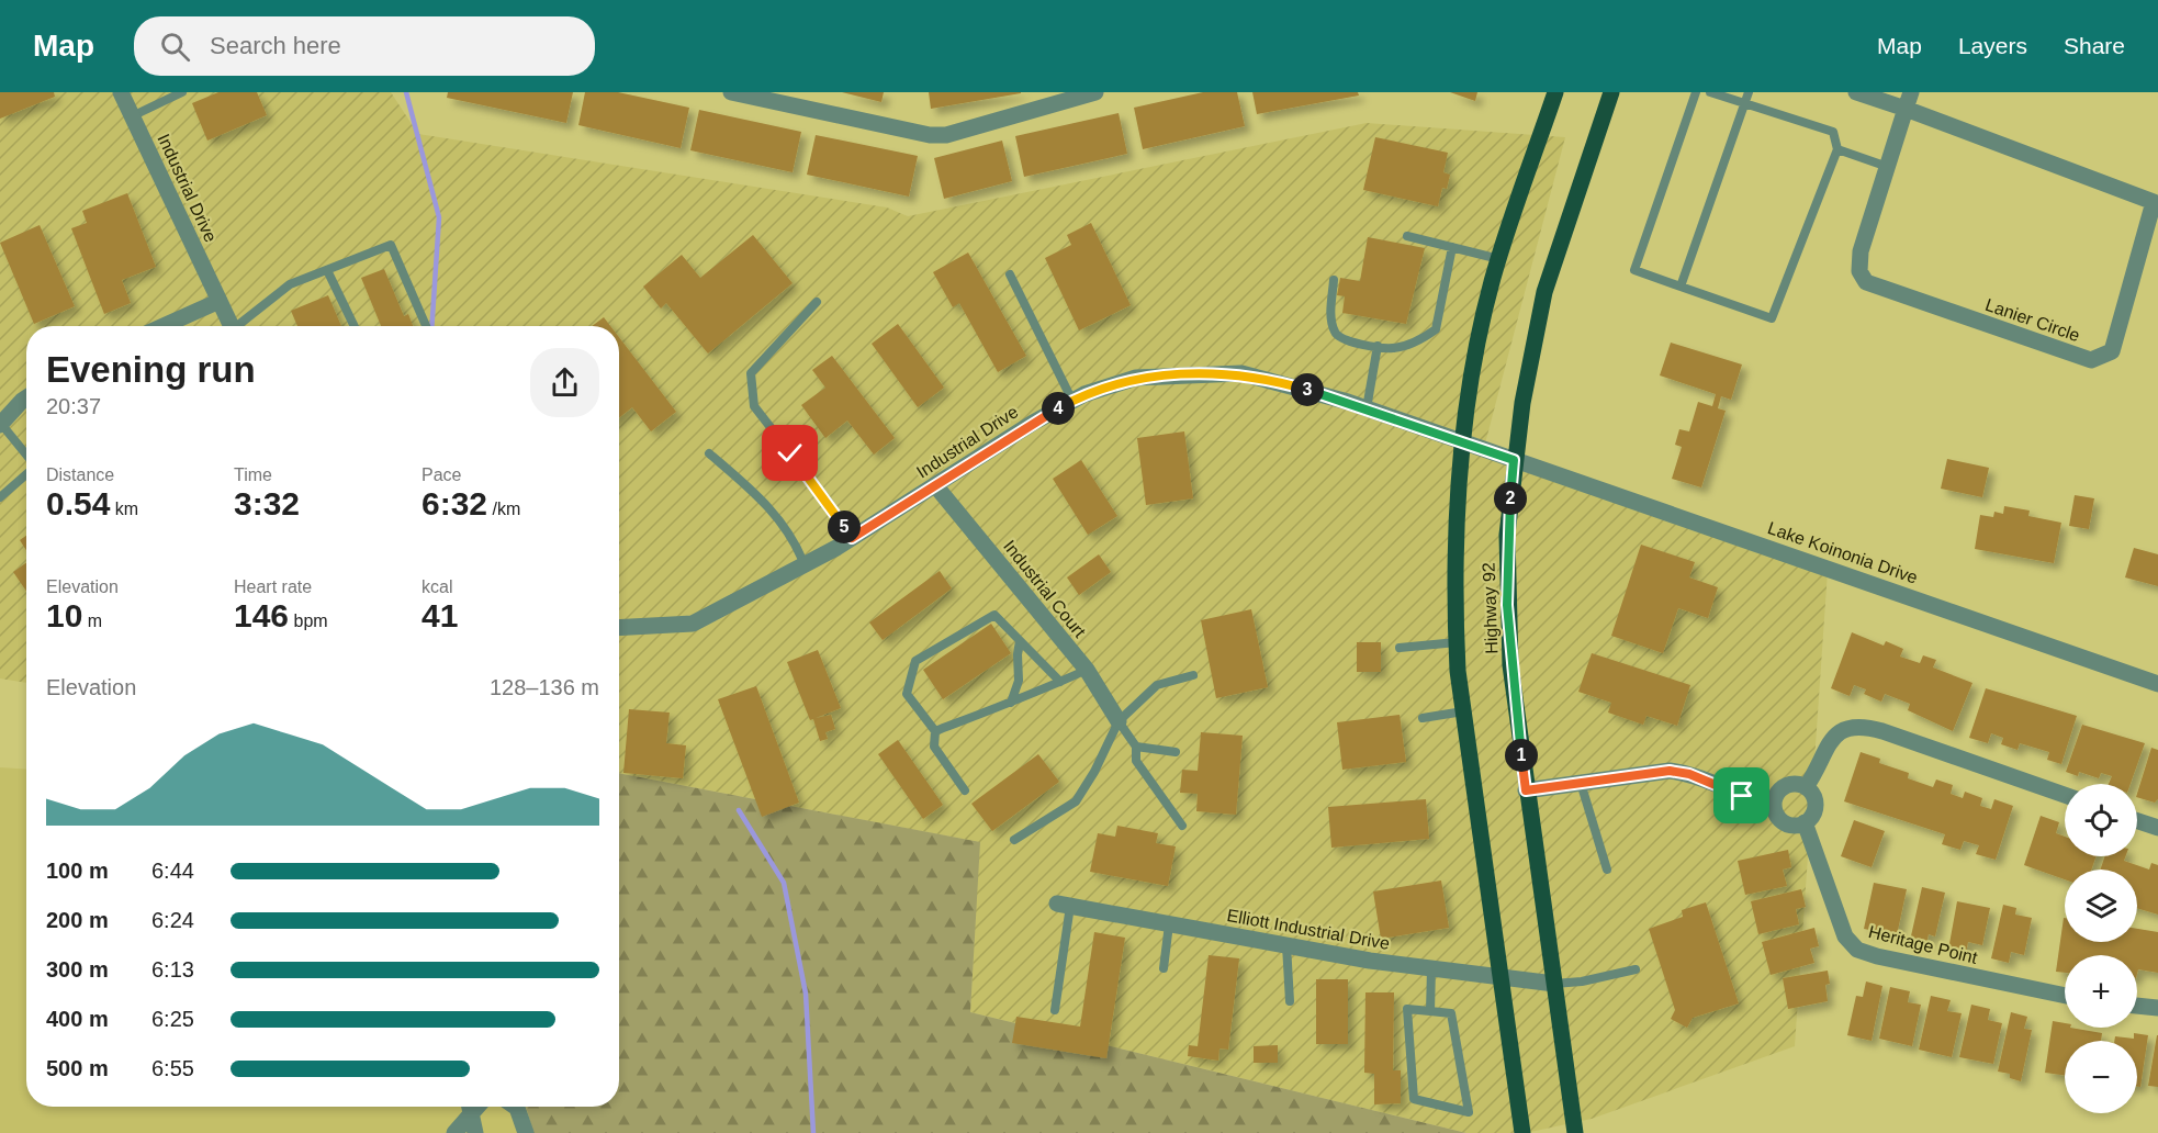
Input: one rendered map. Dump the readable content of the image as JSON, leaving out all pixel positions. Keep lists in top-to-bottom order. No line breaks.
{"streets":{"main road":["Highway 92"],"street":["Industrial Drive","Lanier Circle","Lake Koinonia Drive","Industrial Court","Elliott Industrial Drive","Heritage Point"]},"crossings":[["Industrial Drive","Lake Koinonia Drive"],["Industrial Drive","Industrial Court"],["Industrial Drive","Highway 92"],["Lake Koinonia Drive","Highway 92"],["Highway 92","Elliott Industrial Drive"]],"page":{"header":"Map","search":"Search here","nav":["Map","Layers","Share"],"heading":["Evening run","20:37"],"pins":["3","4","2","5","1"],"stats":[["Distance","0.54 km"],["Time","3:32"],["Pace","6:32 /km"],["Elevation","10 m"],["Heart rate","146 bpm"],["kcal","41"]],"chart":["Elevation","128–136 m"],"map_buttons":["+","−"],"list":[{"name":"100 m","note":"6:44"},{"name":"200 m","note":"6:24"},{"name":"300 m","note":"6:13"},{"name":"400 m","note":"6:25"},{"name":"500 m","note":"6:55"}]}}
